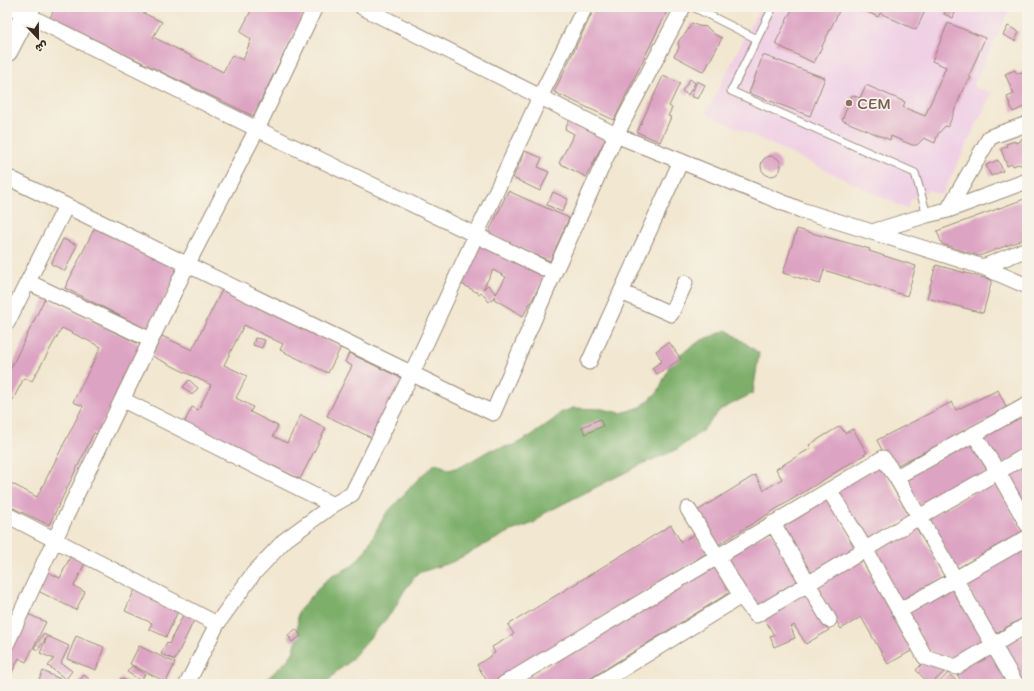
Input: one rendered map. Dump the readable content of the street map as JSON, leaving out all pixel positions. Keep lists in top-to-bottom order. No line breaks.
{"places":["CEM"],"north":"bottom"}
